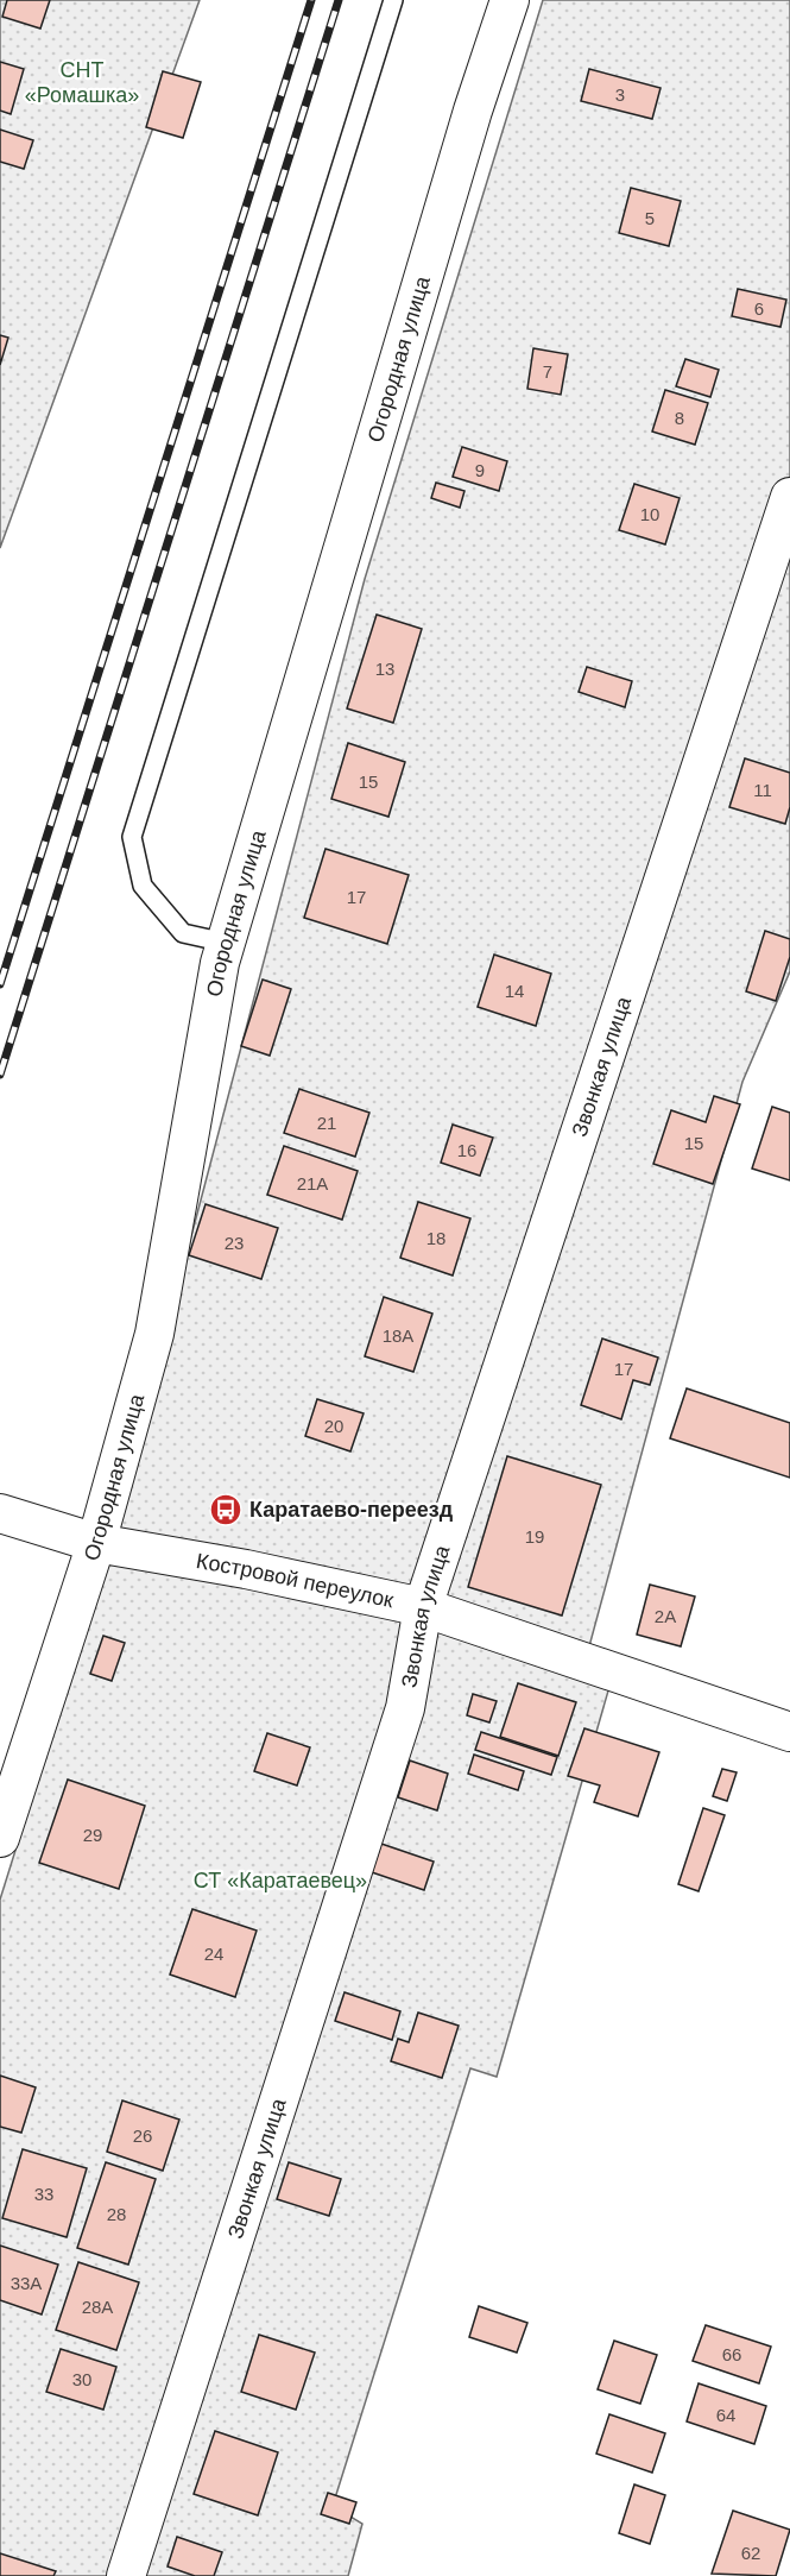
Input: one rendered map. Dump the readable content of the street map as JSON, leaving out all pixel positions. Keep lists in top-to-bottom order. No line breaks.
{"streets":{"street":["Огородная улица","Звонкая улица","Костровой переулок"]},"crossings":[["Огородная улица","Костровой переулок"],["Звонкая улица","Костровой переулок"]],"parks":["СНТ «Ромашка»","СТ «Каратаевец»"],"places":{"bus stop":["Каратаево-переезд"]},"house_numbers":["3","5","6","7","8","9","10","13","15","11","17","14","21","15","16","21А","18","23","18А","17","20","19","2А","29","24","26","33","28","33А","28А","66","30","64","62"]}
